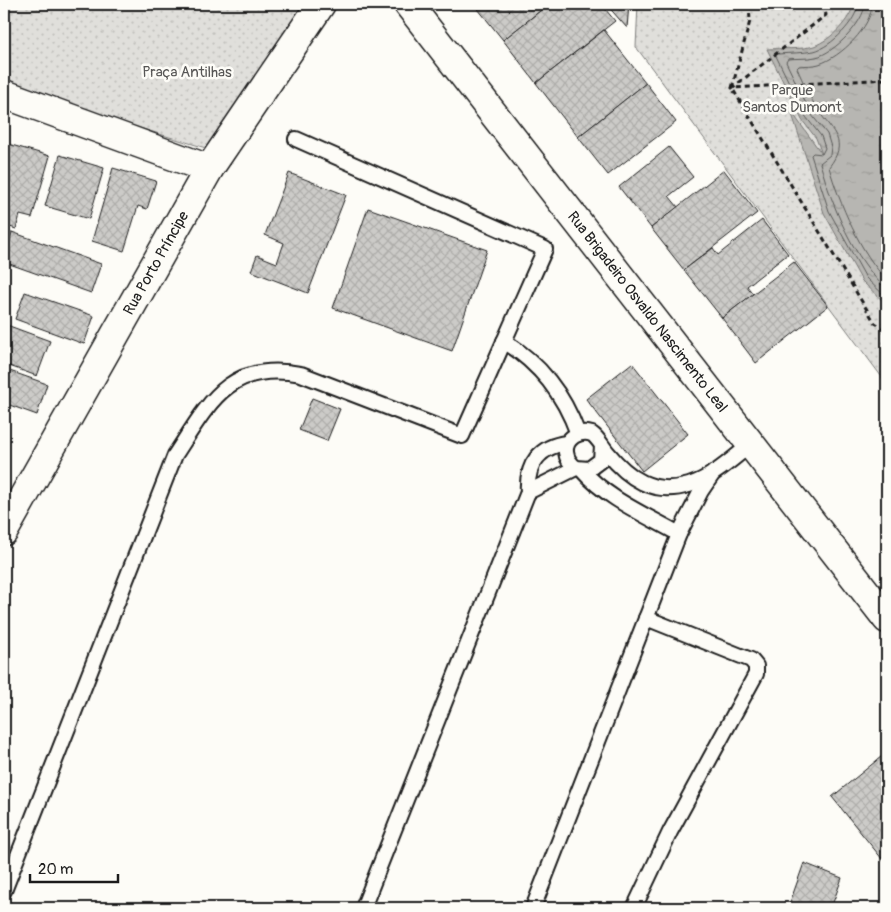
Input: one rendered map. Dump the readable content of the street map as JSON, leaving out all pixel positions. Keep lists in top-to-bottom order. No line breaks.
{"streets":{"street":["Rua Porto Príncipe","Rua Brigadeiro Osvaldo Nascimento Leal"]},"parks":["Praça Antilhas","Parque Santos Dumont"],"scale_bar":"20 m"}
